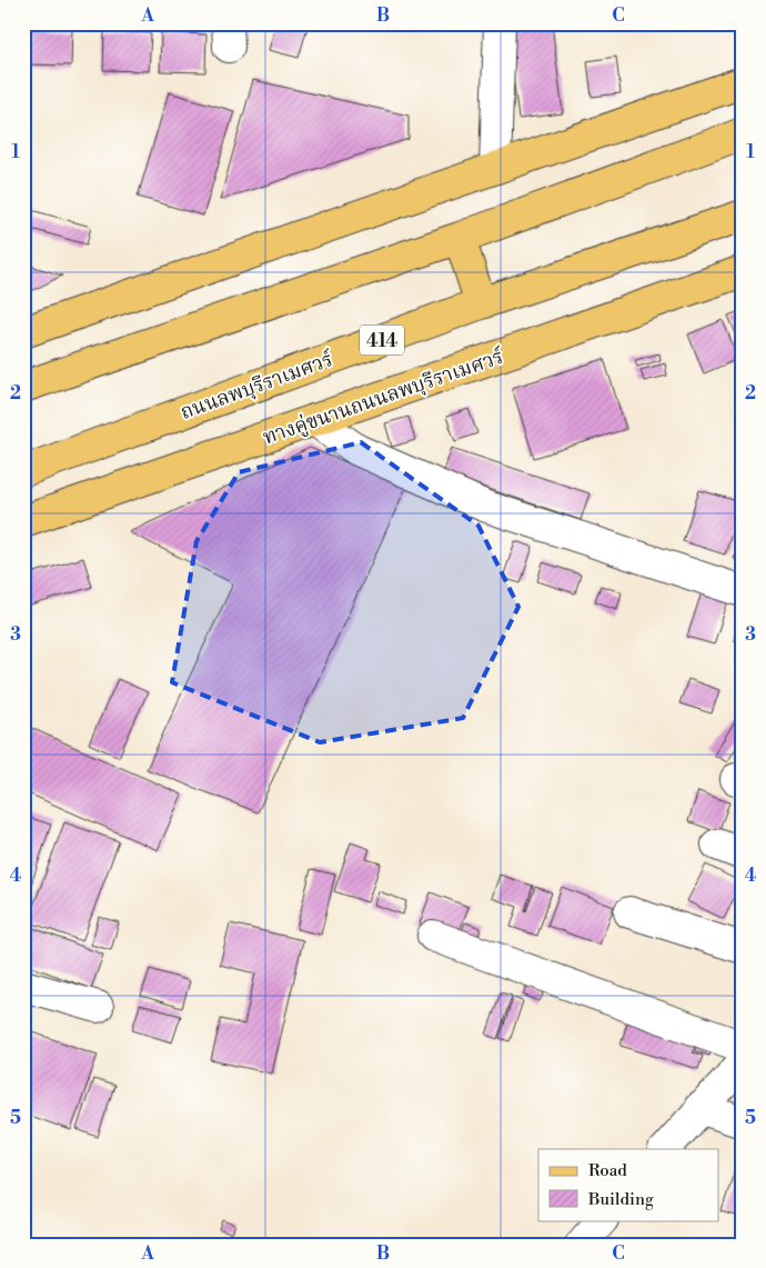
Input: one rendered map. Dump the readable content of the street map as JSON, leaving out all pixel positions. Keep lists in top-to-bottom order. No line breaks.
{"streets":{"main road":["414","ถนนลพบุรีราเมศวร์","ทางคู่ขนานถนนลพบุรีราเมศวร์"]},"legend":["Road","Building"],"grid":{"columns":["A","B","C"],"rows":["1","2","3","4","5"]}}
